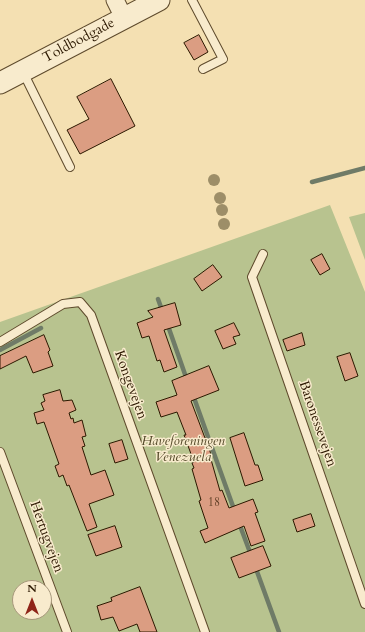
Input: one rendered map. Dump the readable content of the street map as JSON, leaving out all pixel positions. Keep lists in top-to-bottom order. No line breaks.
{"streets":{"street":["Toldbodgade"],"lane":["Kongevejen","Baronessevejen","Hertugvejen"]},"parks":["Haveforeningen Venezuela"],"house_numbers":["18"],"north":"top"}
